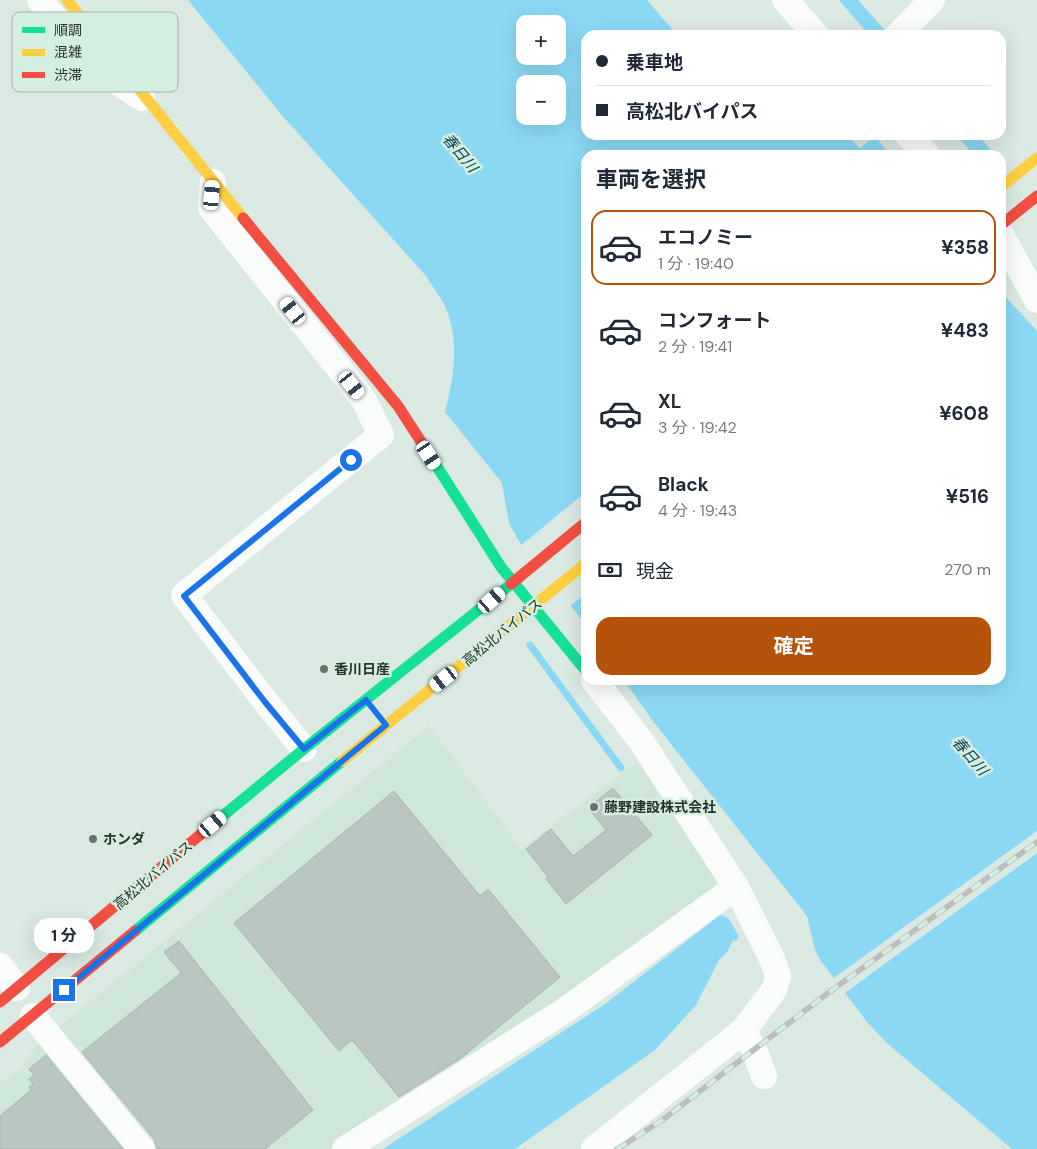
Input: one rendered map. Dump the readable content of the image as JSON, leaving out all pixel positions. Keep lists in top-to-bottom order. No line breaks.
{"streets":{"main road":["高松北バイパス"]},"water":["春日川"],"places":["香川日産","藤野建設株式会社","ホンダ"],"legend":["順調","混雑","渋滞"],"page":{"map_buttons":["+","−"],"banner":["乗車地","高松北バイパス"],"heading":"車両を選択","list":[{"name":"エコノミー","note":"1 分 · 19:40","value":"¥358"},{"name":"コンフォート","note":"2 分 · 19:41","value":"¥483"},{"name":"XL","note":"3 分 · 19:42","value":"¥608"},{"name":"Black","note":"4 分 · 19:43","value":"¥516"}],"pay":["現金","270 m"],"buttons":"確定","bubble":"1 分"}}
